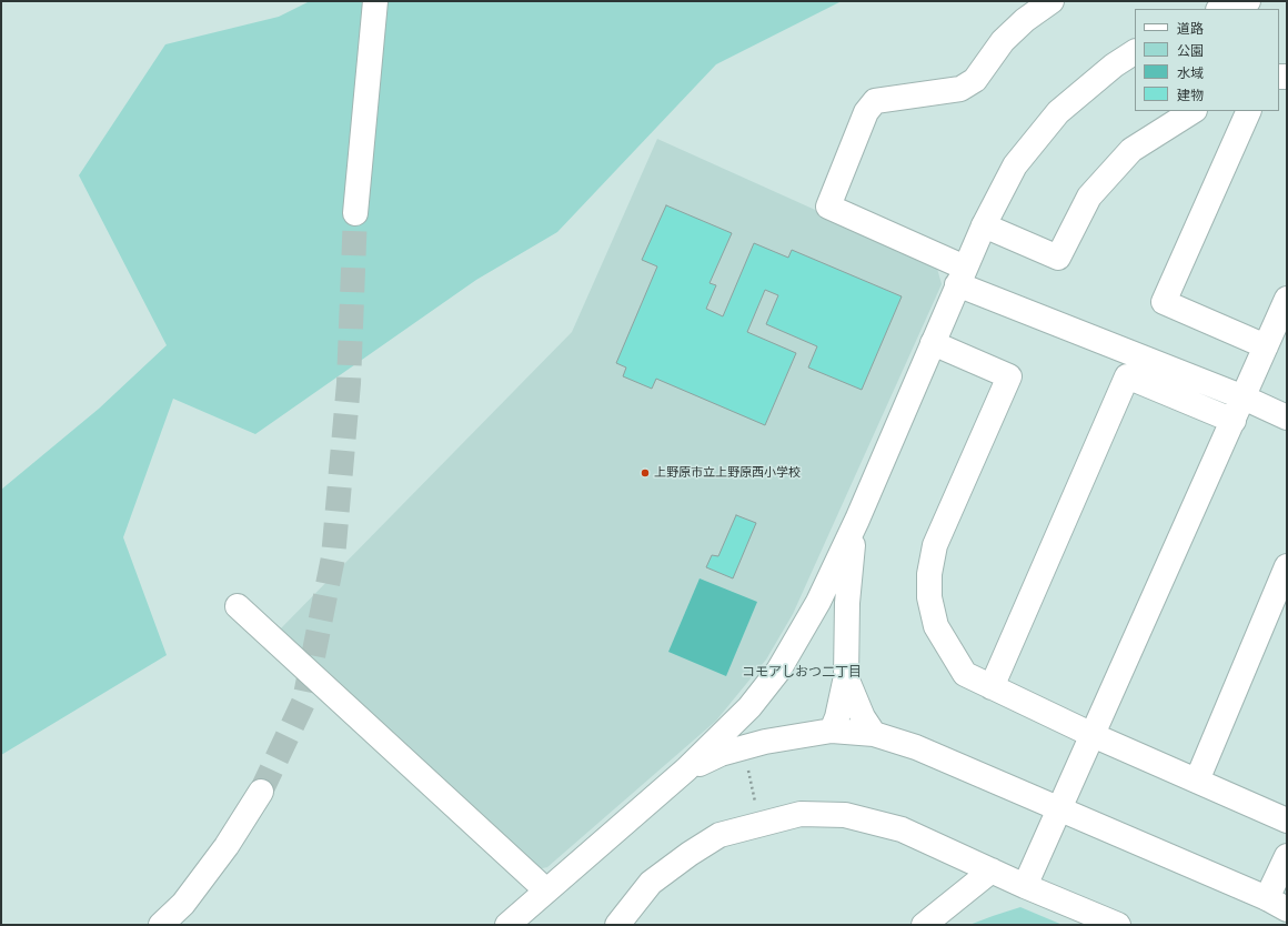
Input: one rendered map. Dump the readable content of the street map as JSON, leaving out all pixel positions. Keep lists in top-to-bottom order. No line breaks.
{"districts":["コモアしおつ二丁目"],"places":["上野原市立上野原西小学校"],"legend":["道路","公園","水域","建物"]}
